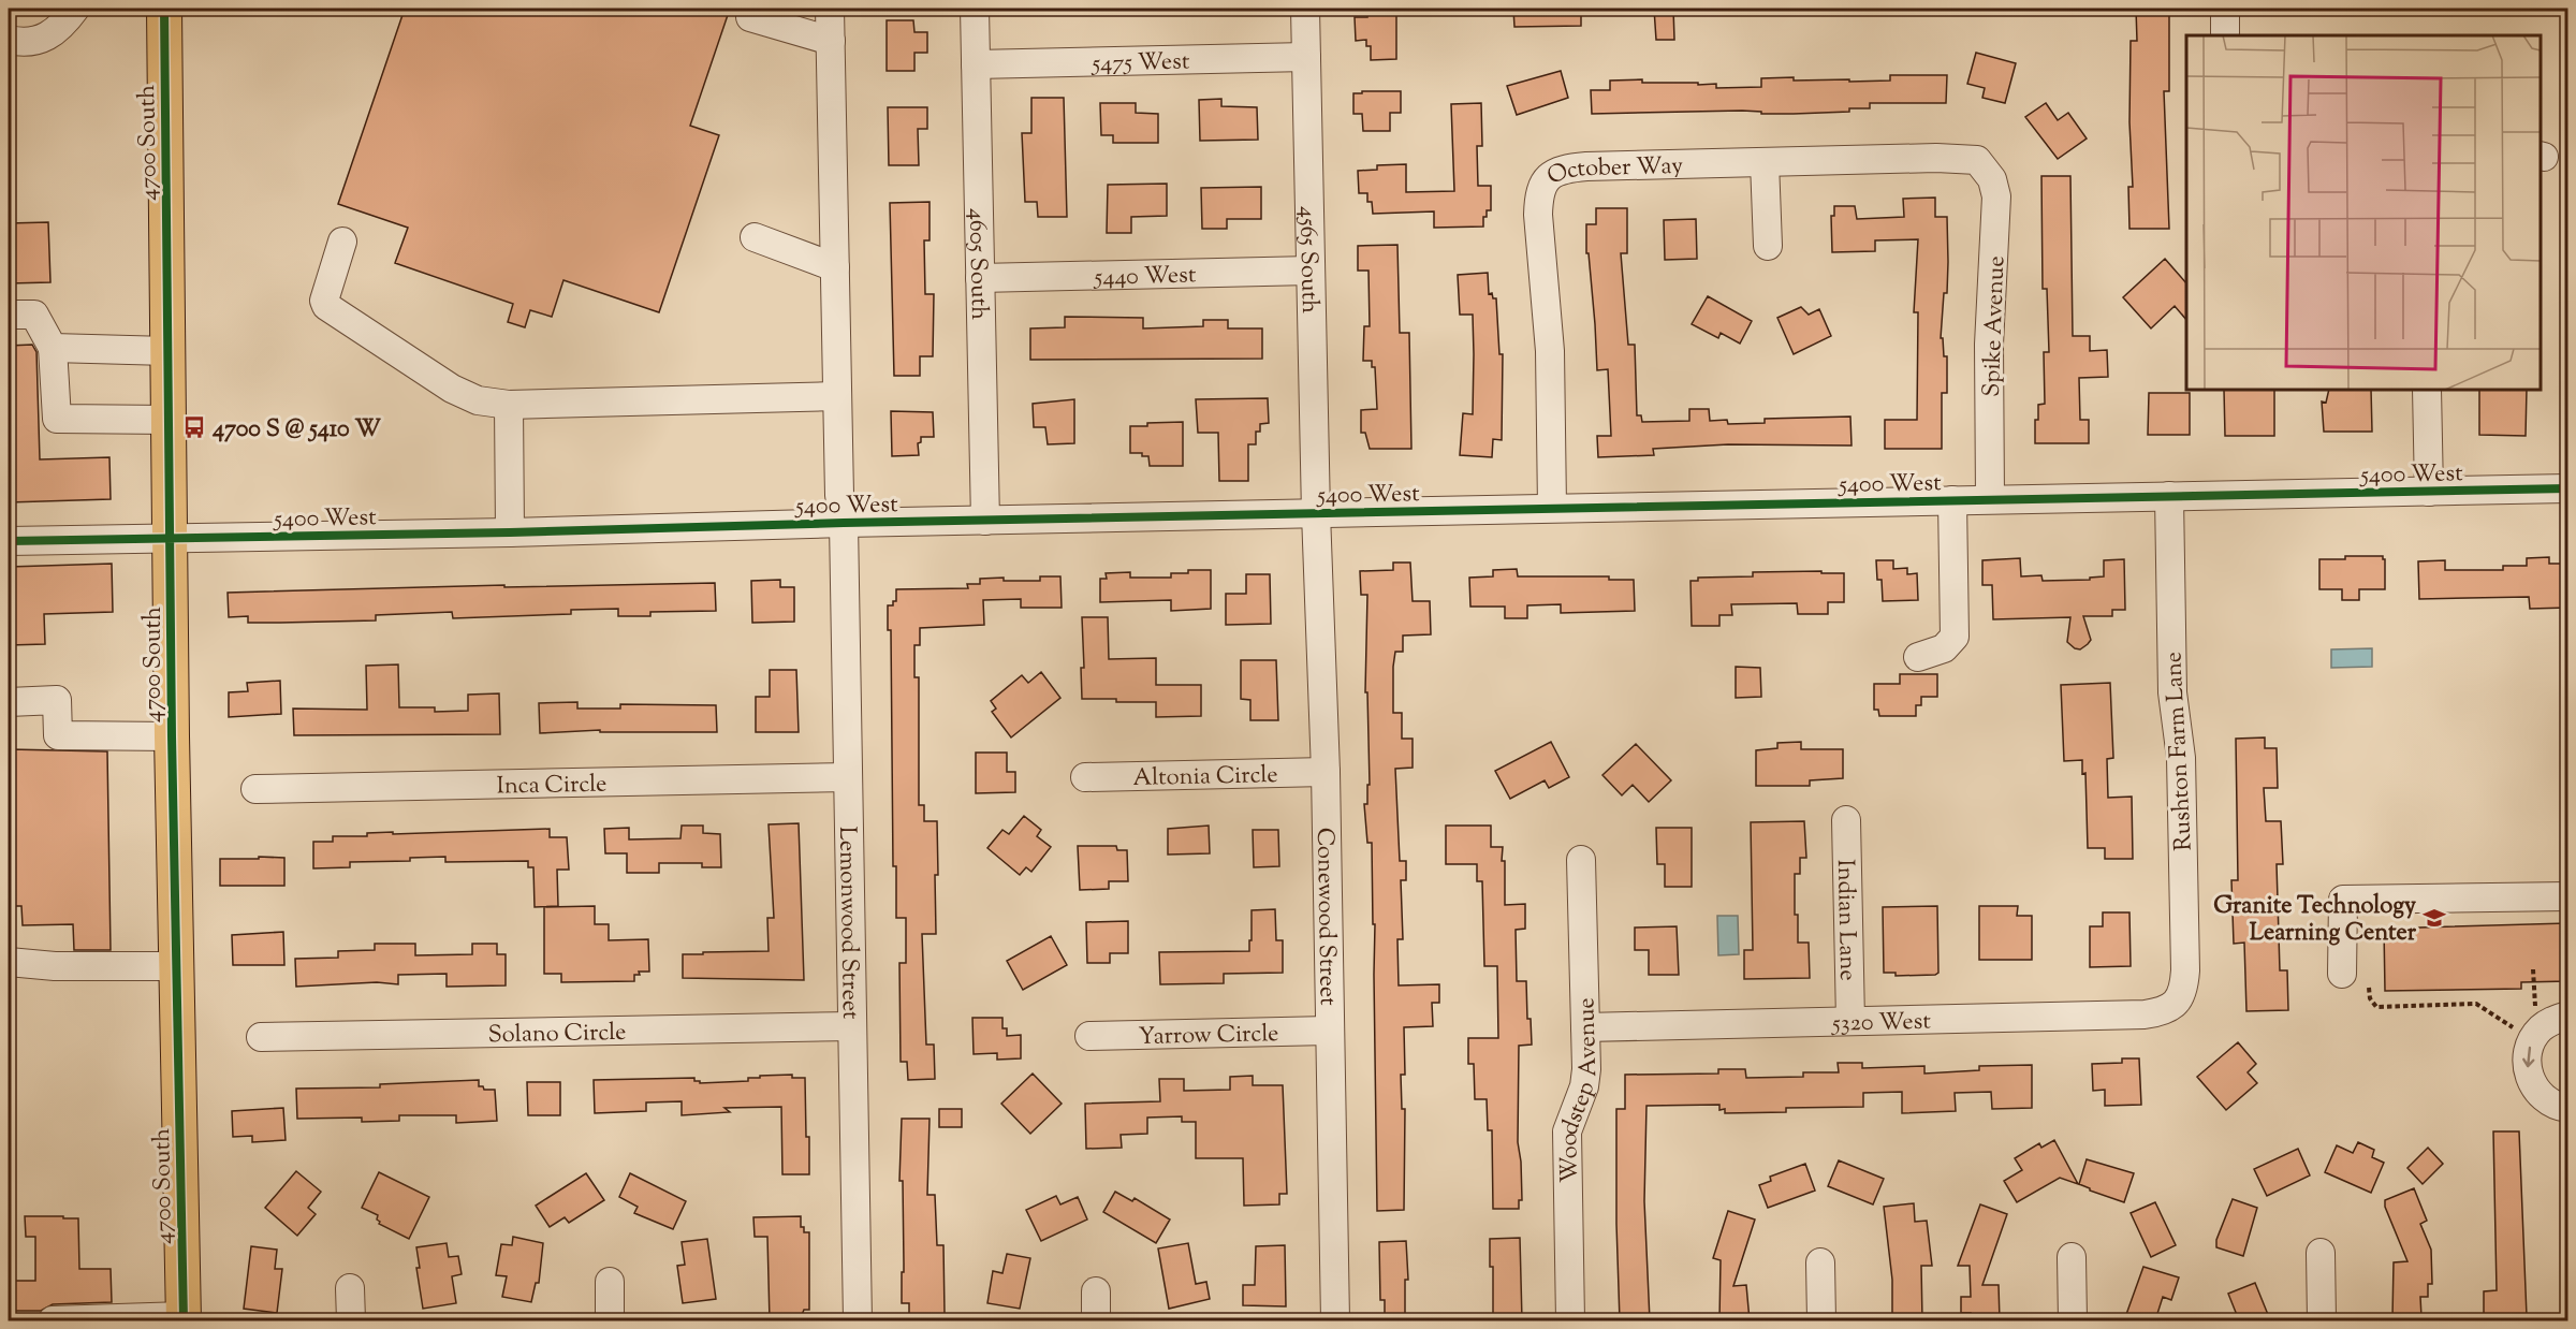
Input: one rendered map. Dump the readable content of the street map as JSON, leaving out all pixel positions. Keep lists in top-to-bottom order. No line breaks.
{"streets":{"main road":["4700 South"],"street":["5475 West","October Way","4565 South","4605 South","5440 West","Spike Avenue","5400 West","Rushton Farm Lane","Altonia Circle","Inca Circle","Conewood Street","Indian Lane","Lemonwood Street","5320 West","Solano Circle","Yarrow Circle","Woodstep Avenue"]},"crossings":[["5475 West","4565 South"],["5475 West","4605 South"],["4700 South","5400 West"],["October Way","Spike Avenue"],["October Way","5400 West"],["4565 South","5440 West"],["4565 South","5400 West"],["4565 South","Conewood Street"],["4605 South","5440 West"],["4605 South","5400 West"],["Spike Avenue","5400 West"],["5400 West","Rushton Farm Lane"],["5400 West","Conewood Street"],["5400 West","Lemonwood Street"],["Rushton Farm Lane","5320 West"],["Altonia Circle","Conewood Street"],["Inca Circle","Lemonwood Street"],["Conewood Street","Yarrow Circle"],["Indian Lane","5320 West"],["Lemonwood Street","Solano Circle"],["5320 West","Woodstep Avenue"]],"places":{"bus stop":["4700 S @ 5410 W"],"school or university":["Granite Technology Learning Center"]}}
